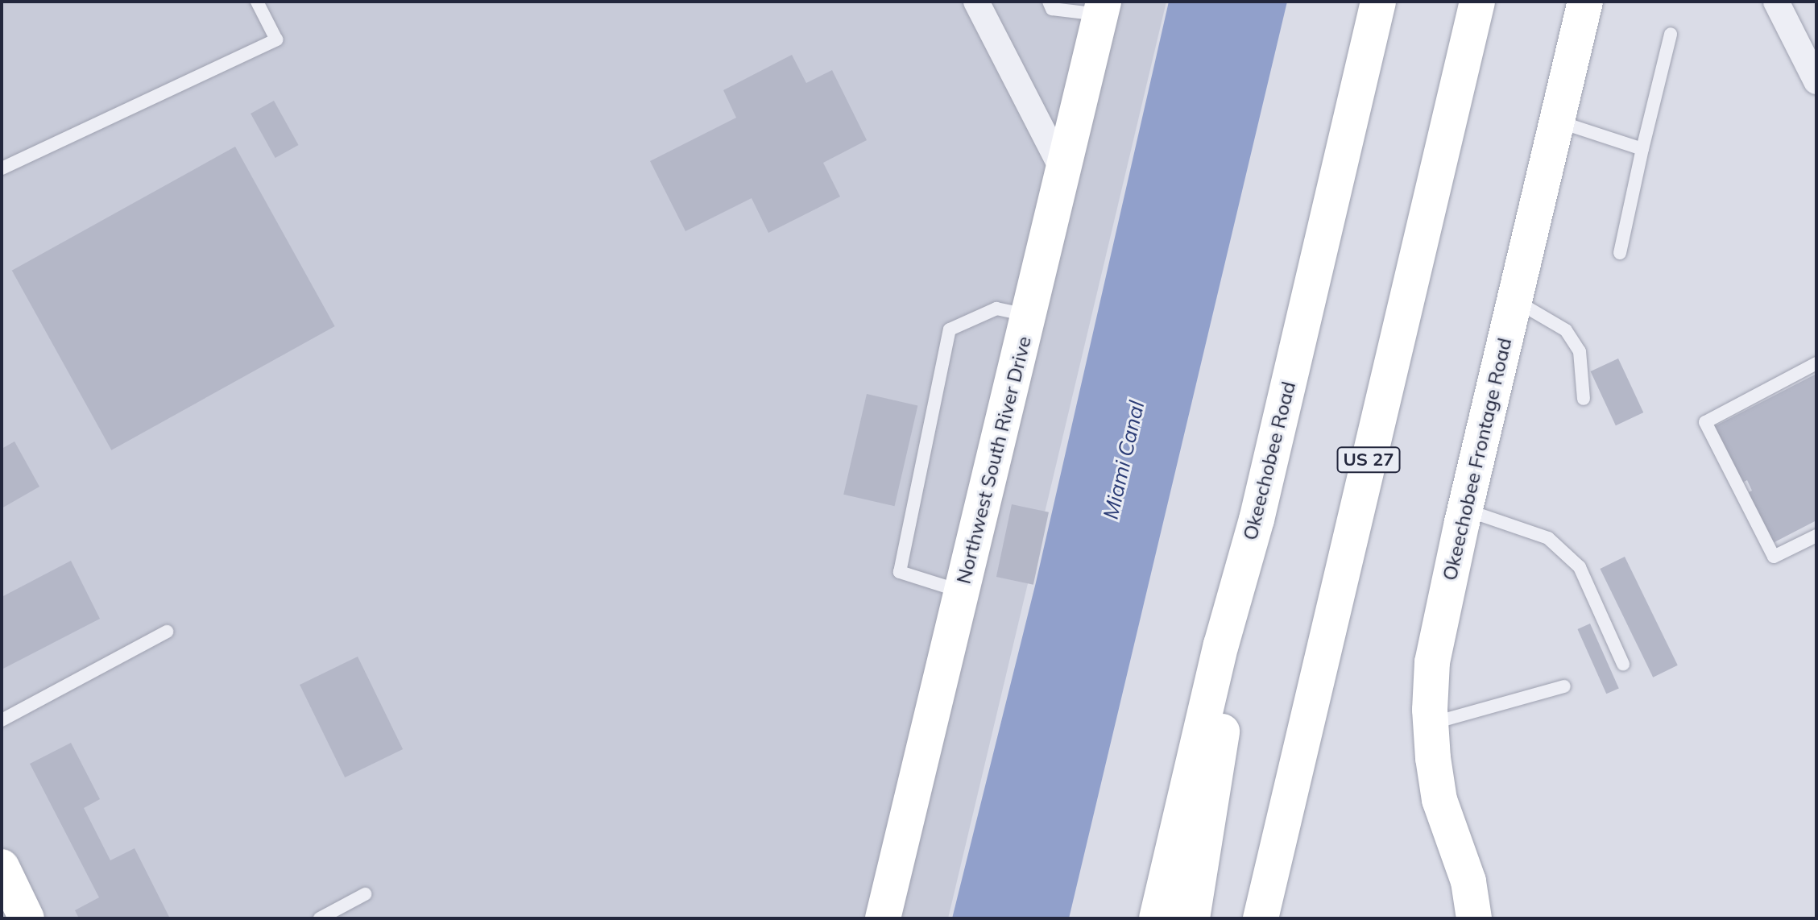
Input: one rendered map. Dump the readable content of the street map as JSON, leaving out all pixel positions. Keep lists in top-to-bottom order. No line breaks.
{"streets":{"main road":["Okeechobee Frontage Road","Northwest South River Drive","US 27","Okeechobee Road"]},"water":["Miami Canal"]}
